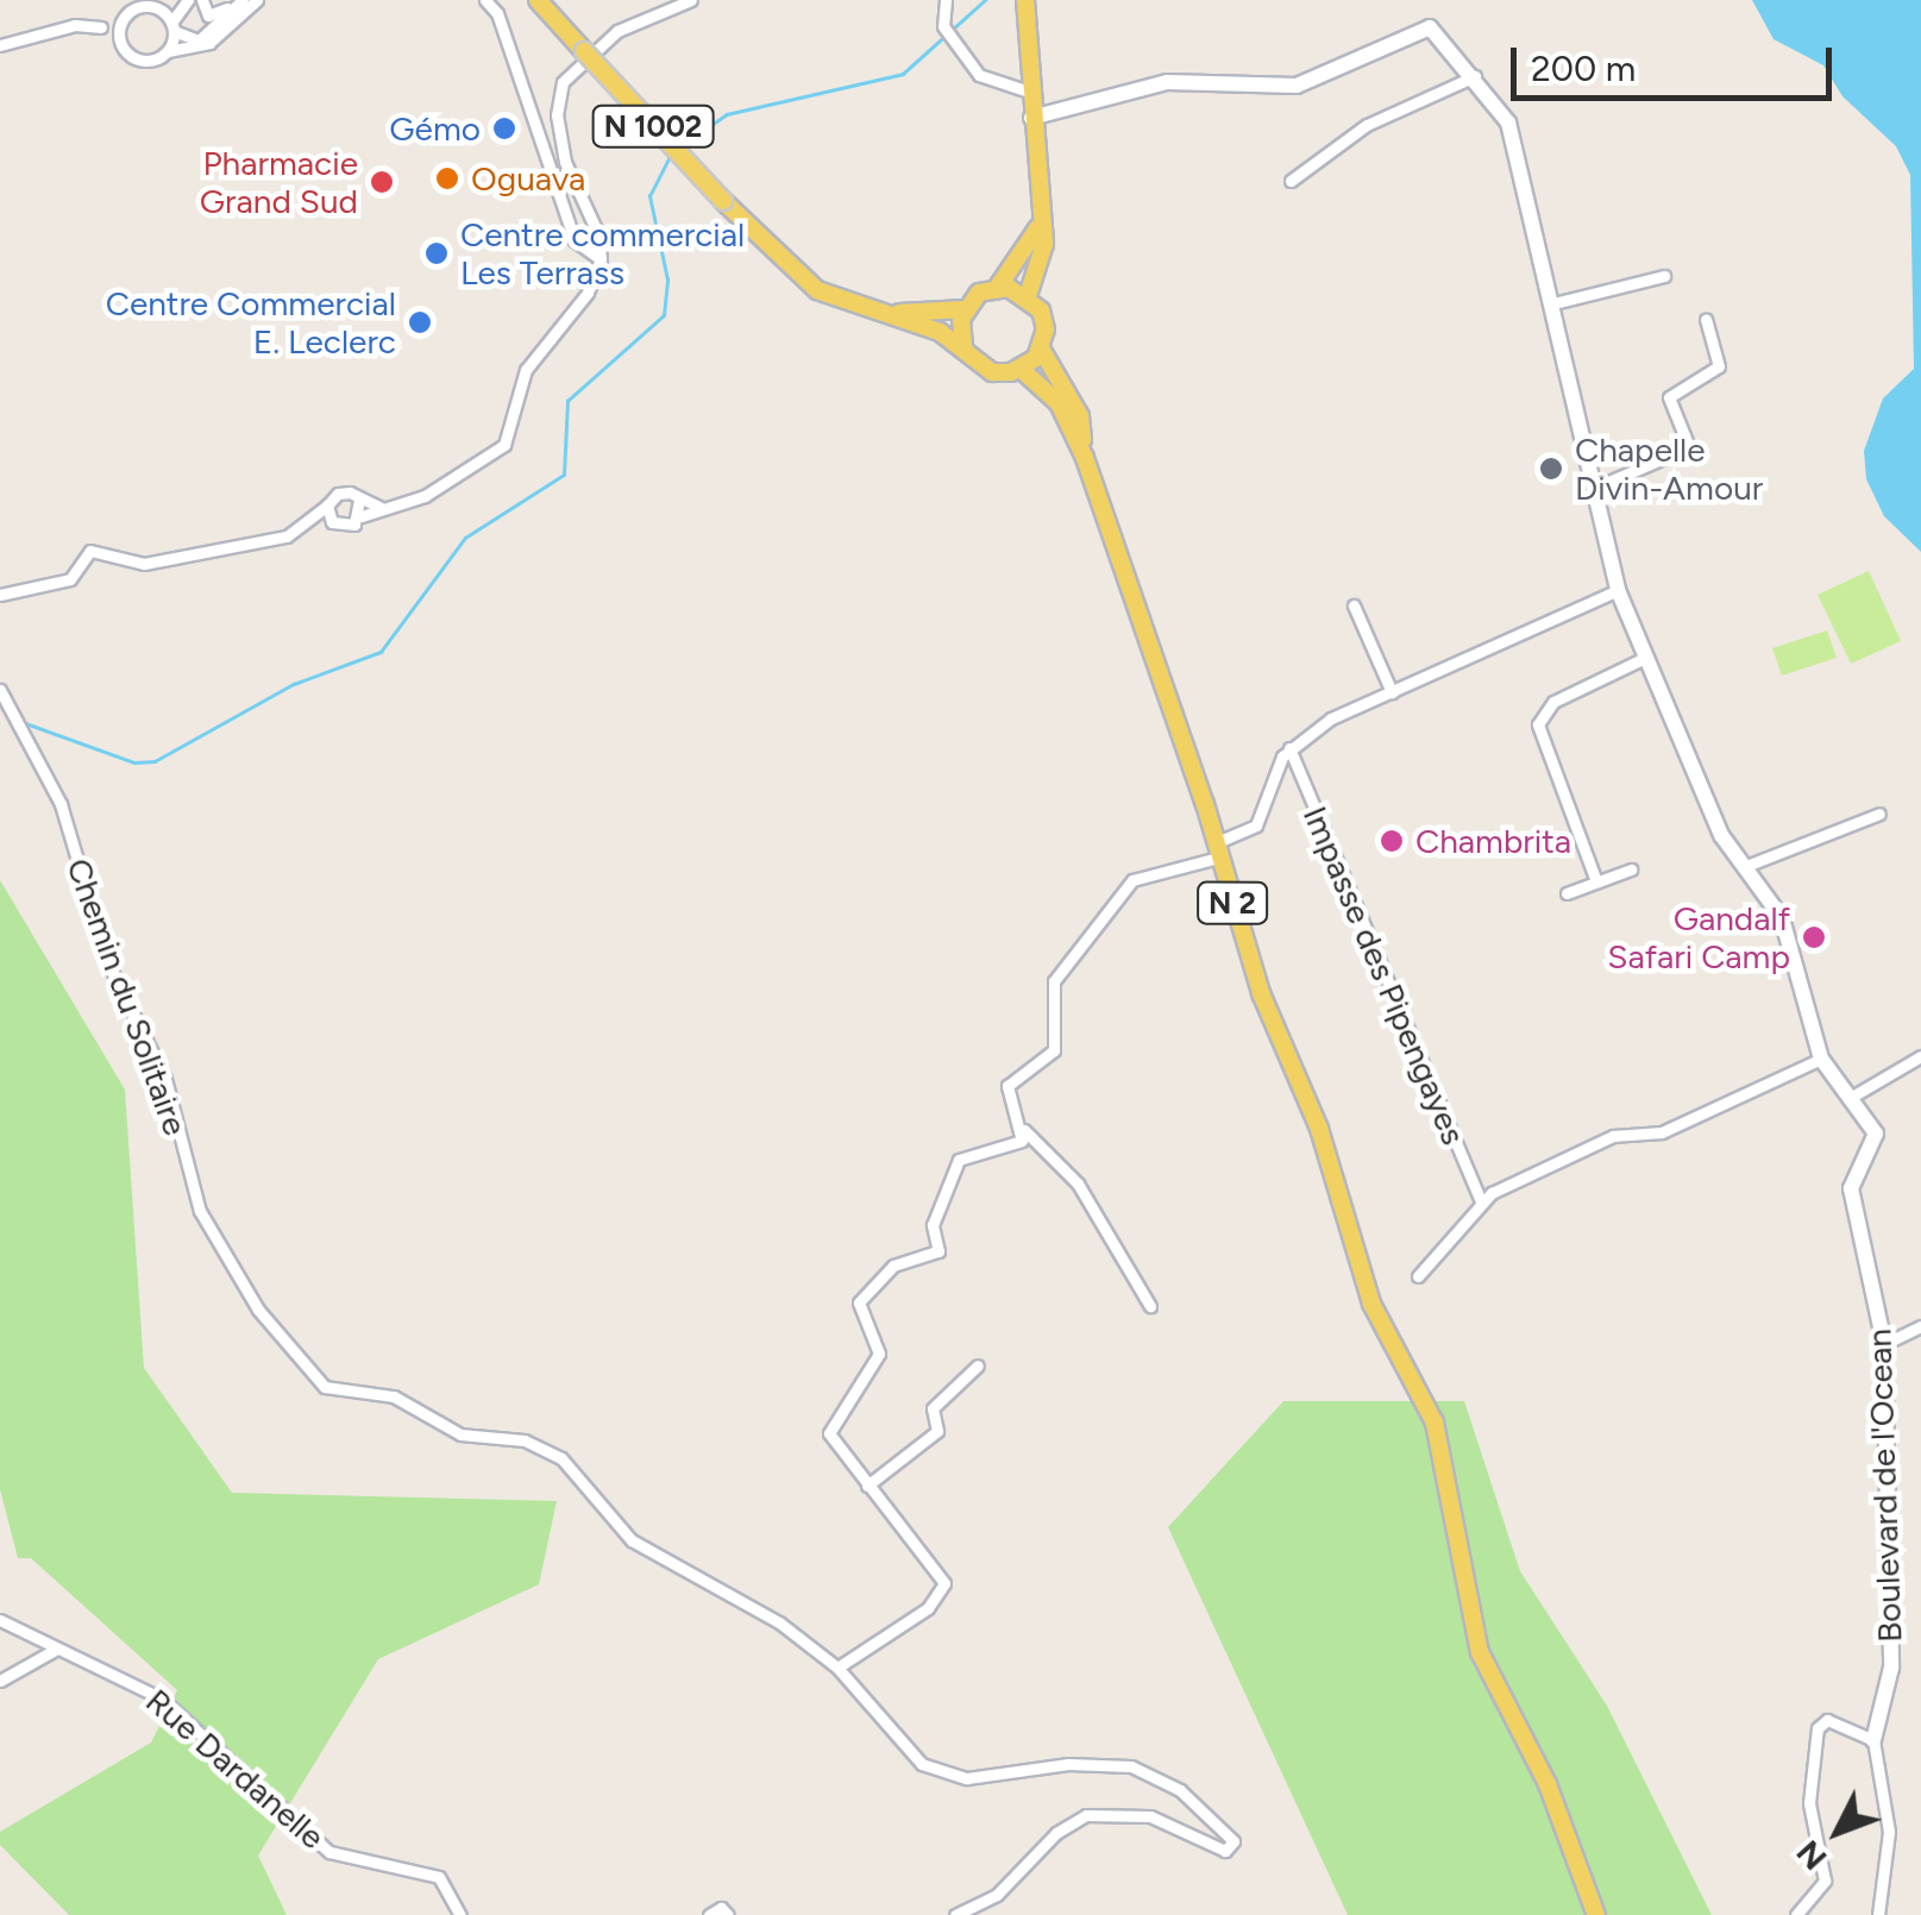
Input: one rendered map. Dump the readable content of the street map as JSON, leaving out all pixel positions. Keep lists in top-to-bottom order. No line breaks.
{"streets":{"main road":["N 1002","N 2"],"street":["Impasse des Pipengayes","Chemin du Solitaire","Boulevard de l'Ocean","Rue Dardanelle"]},"crossings":[["N 1002","N 2"]],"places":["Gémo","Oguava","Pharmacie Grand Sud","Centre commercial Les Terrass","Centre Commercial E. Leclerc","Chapelle Divin-Amour","Chambrita","Gandalf Safari Camp"],"scale_bar":"200 m","north":"bottom left"}
